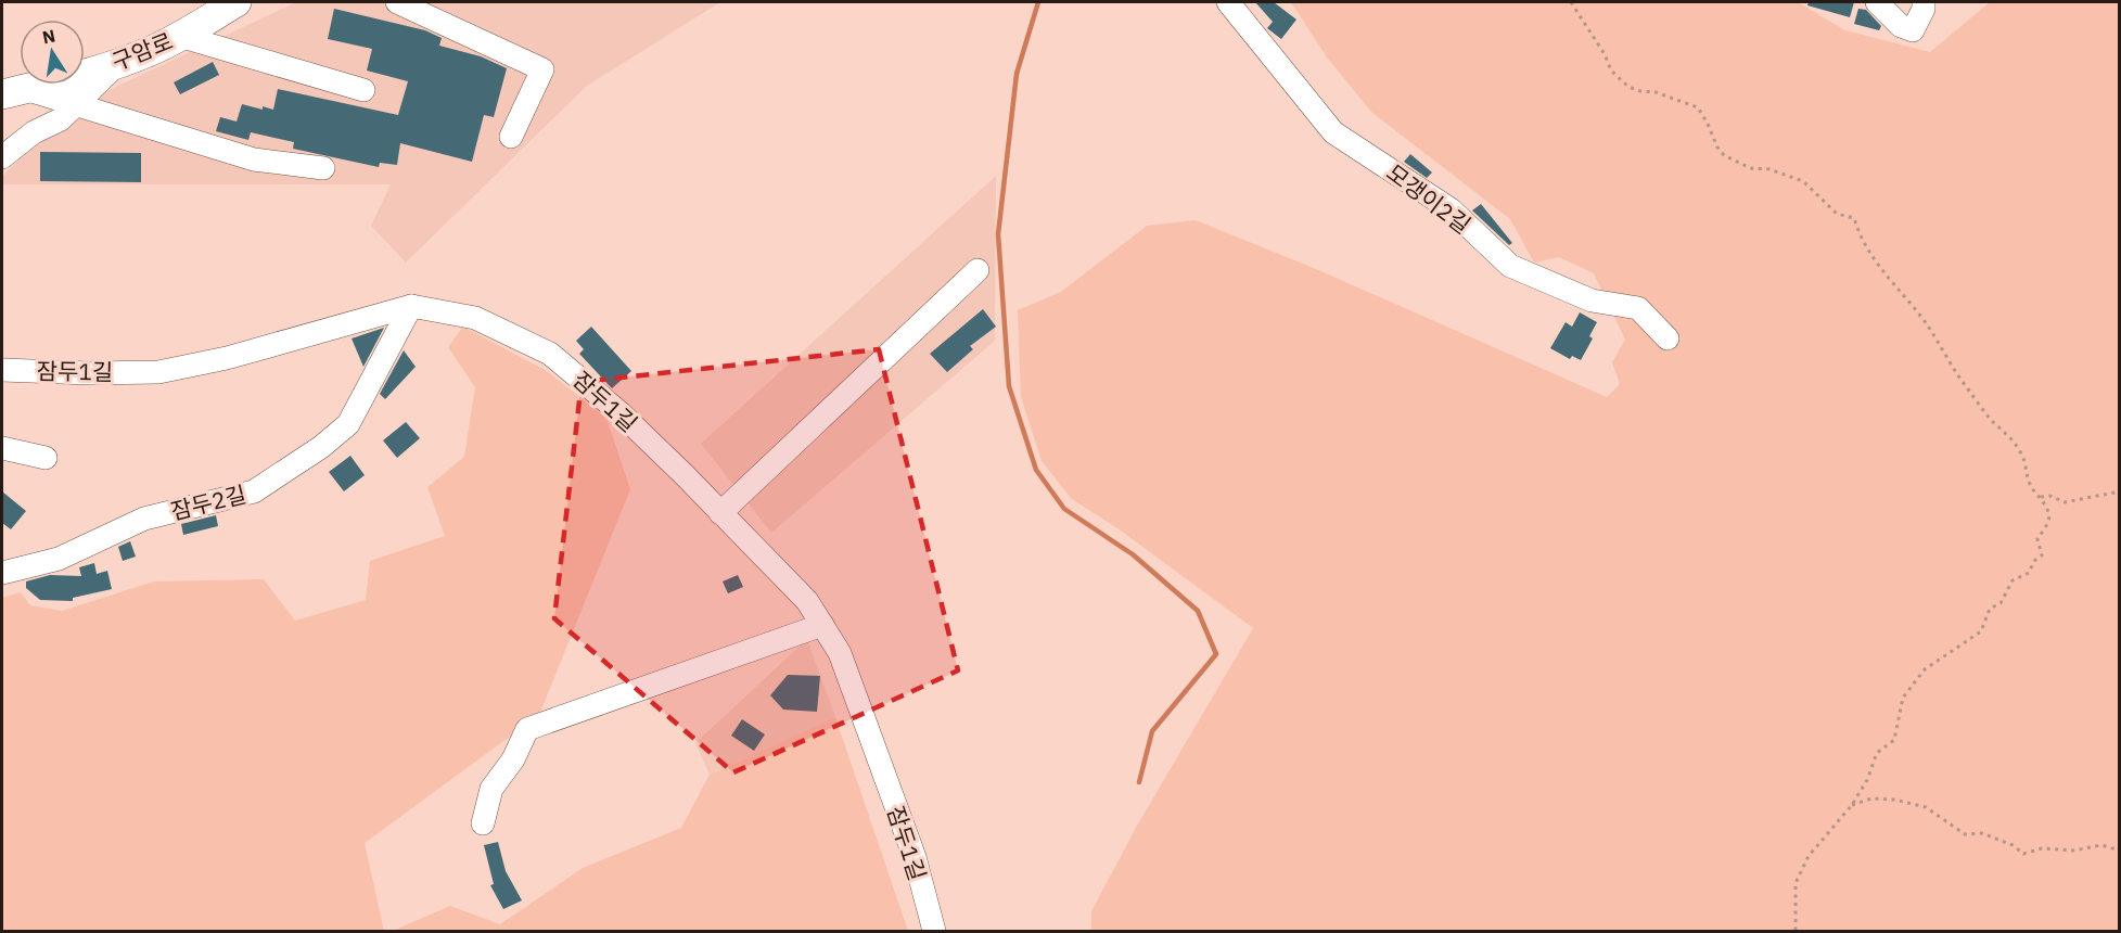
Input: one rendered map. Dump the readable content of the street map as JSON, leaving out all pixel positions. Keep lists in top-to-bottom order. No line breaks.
{"streets":{"main road":["구암로"],"street":["모갱이2길","잠두1길","잠두2길"]},"crossings":[["잠두1길","잠두2길"]],"north":"top"}
